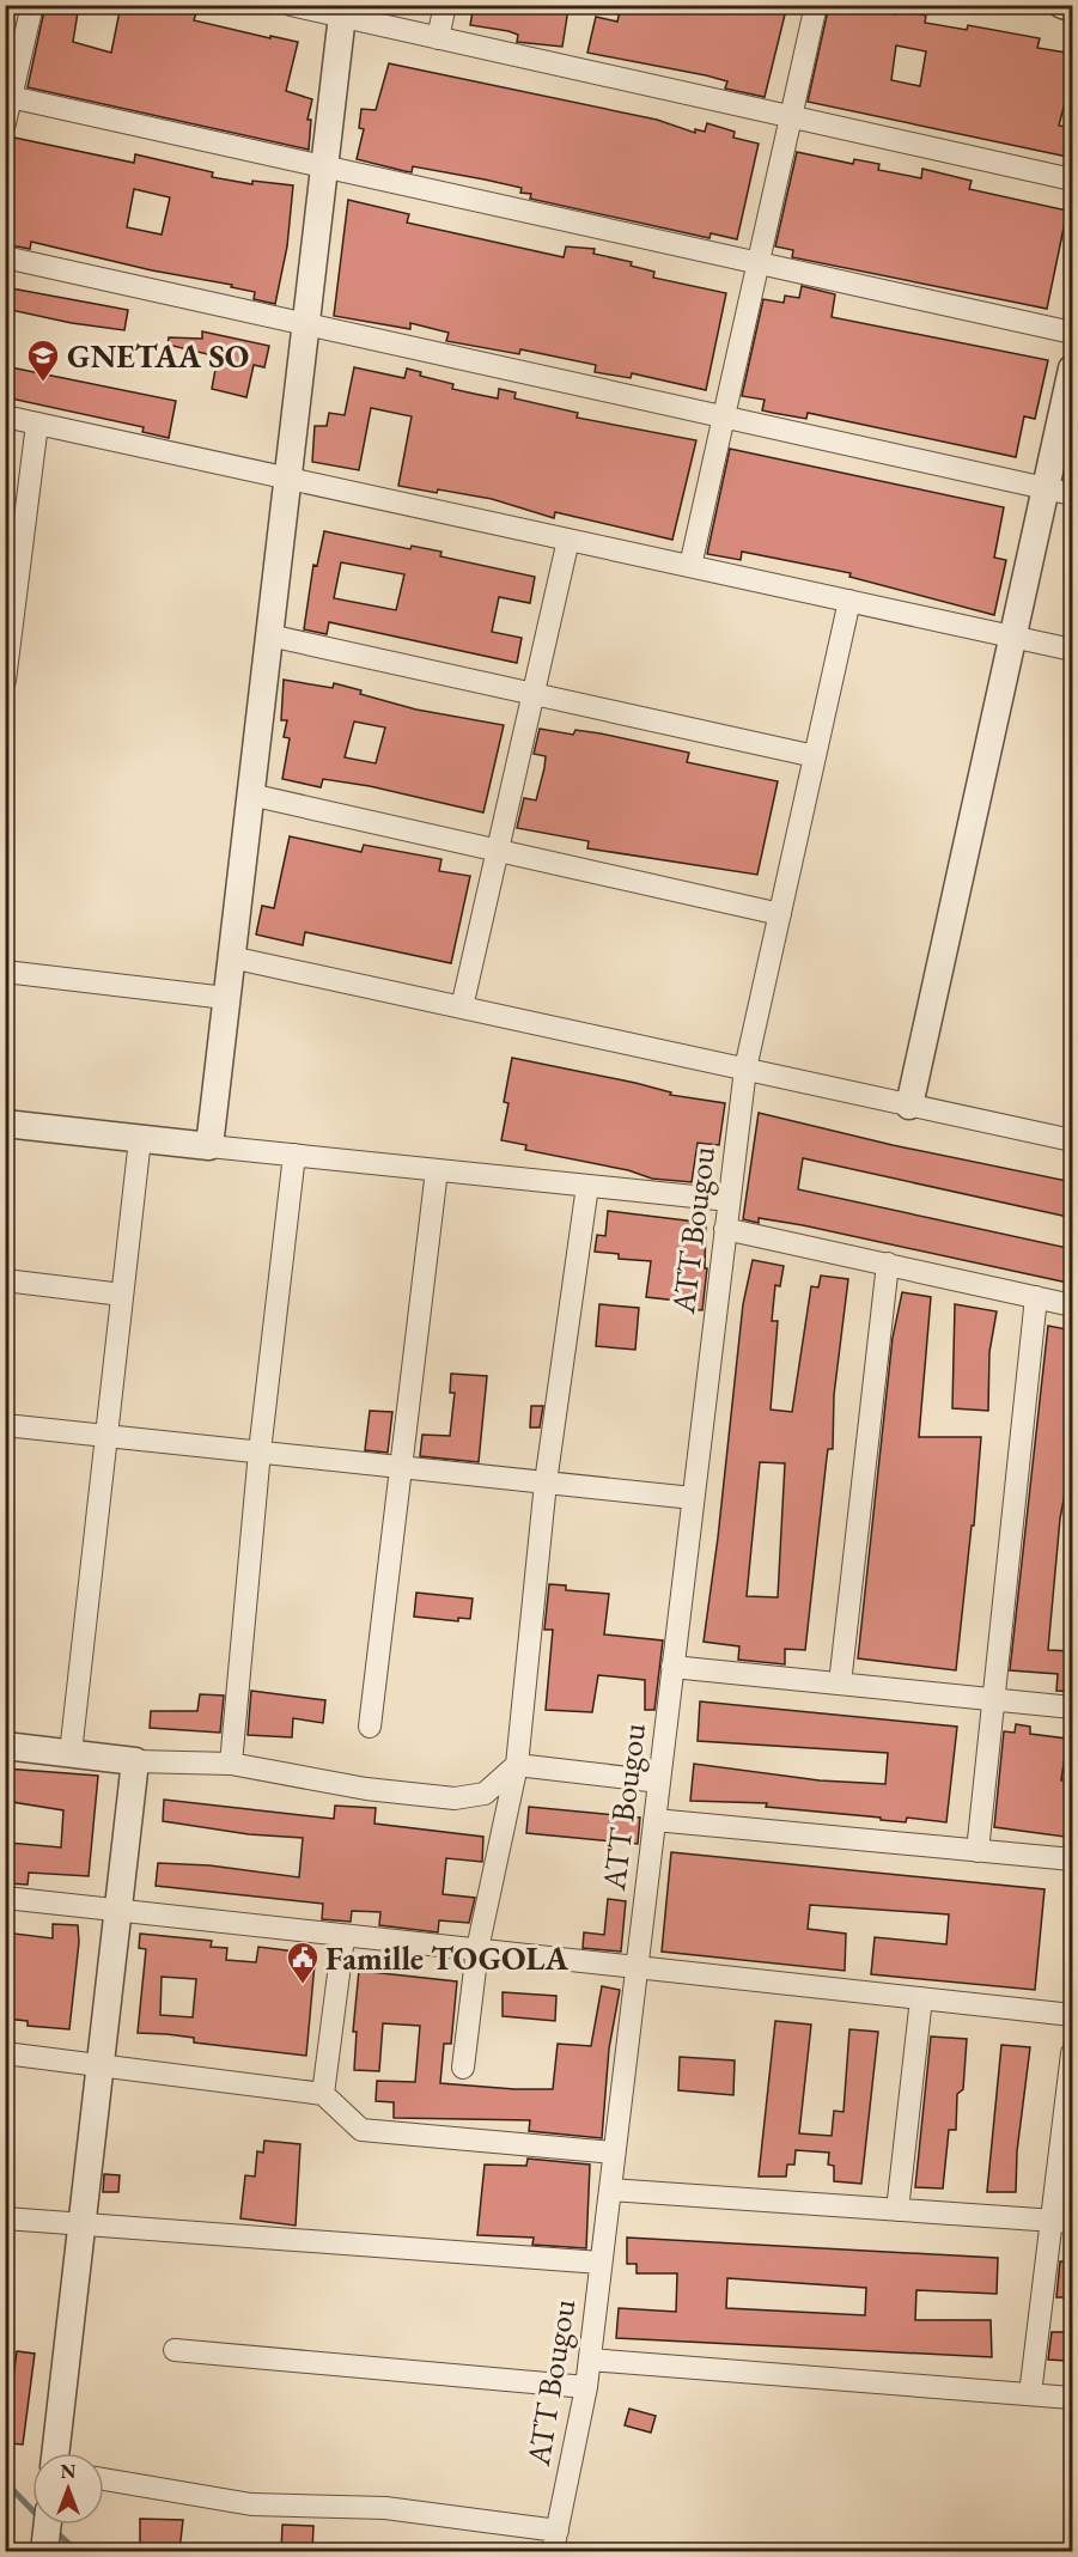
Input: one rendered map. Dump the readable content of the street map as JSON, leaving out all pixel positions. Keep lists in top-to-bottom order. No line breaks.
{"streets":{"street":["ATT Bougou"]},"places":{"school or university":["GNETAA SO"],"public building":["Famille TOGOLA"]},"north":"top"}
